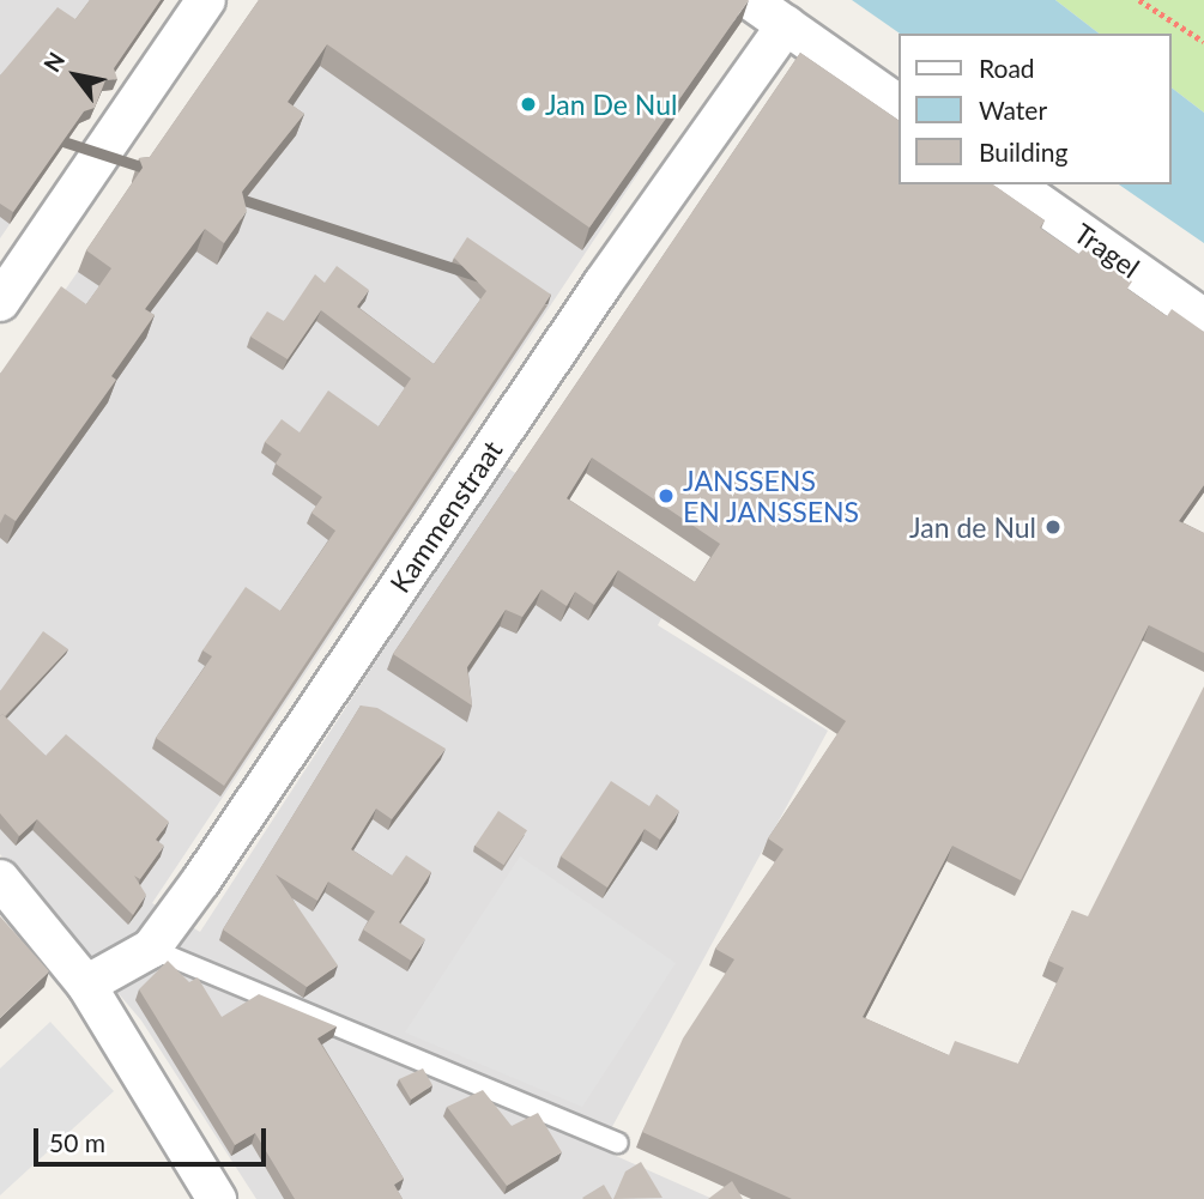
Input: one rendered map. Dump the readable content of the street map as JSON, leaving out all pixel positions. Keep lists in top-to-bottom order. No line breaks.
{"streets":{"street":["Tragel","Kammenstraat"]},"places":["Jan De Nul","JANSSENS EN JANSSENS","Jan de Nul"],"legend":["Road","Water","Building"],"scale_bar":"50 m","north":"top left"}
